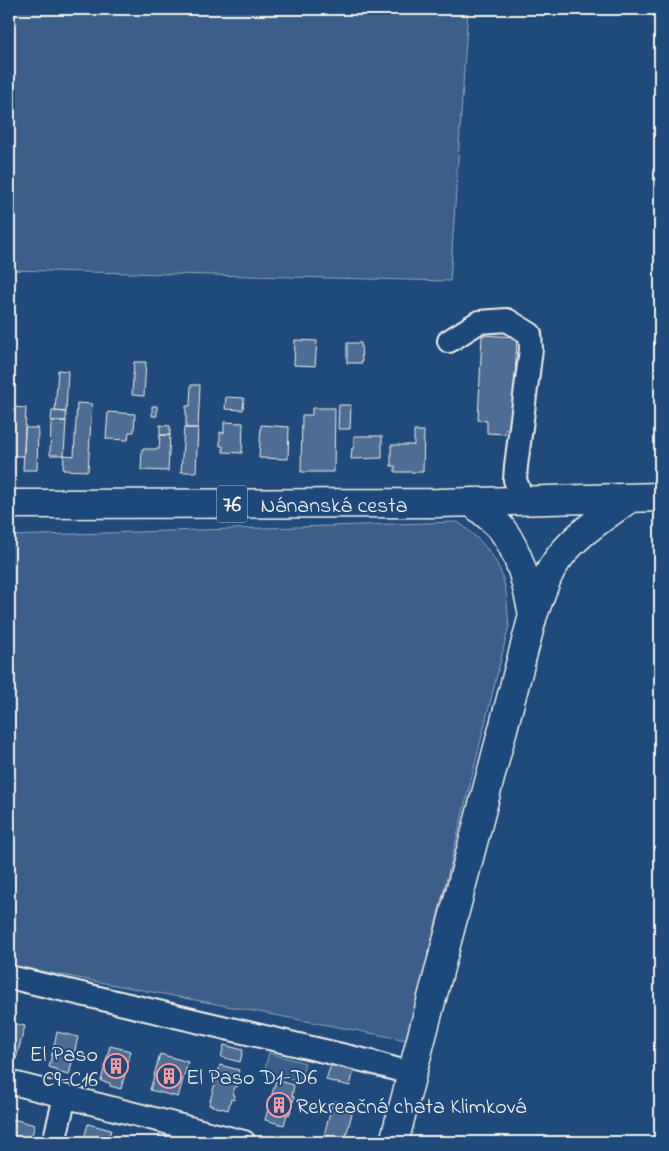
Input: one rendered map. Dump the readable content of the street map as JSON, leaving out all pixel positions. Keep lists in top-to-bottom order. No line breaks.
{"streets":{"main road":["76","Nánanská cesta"]},"crossings":[["76","Nánanská cesta"]],"places":{"building":["El Paso C9-C16","El Paso D1-D6","Rekreačná chata Klimková"]}}
